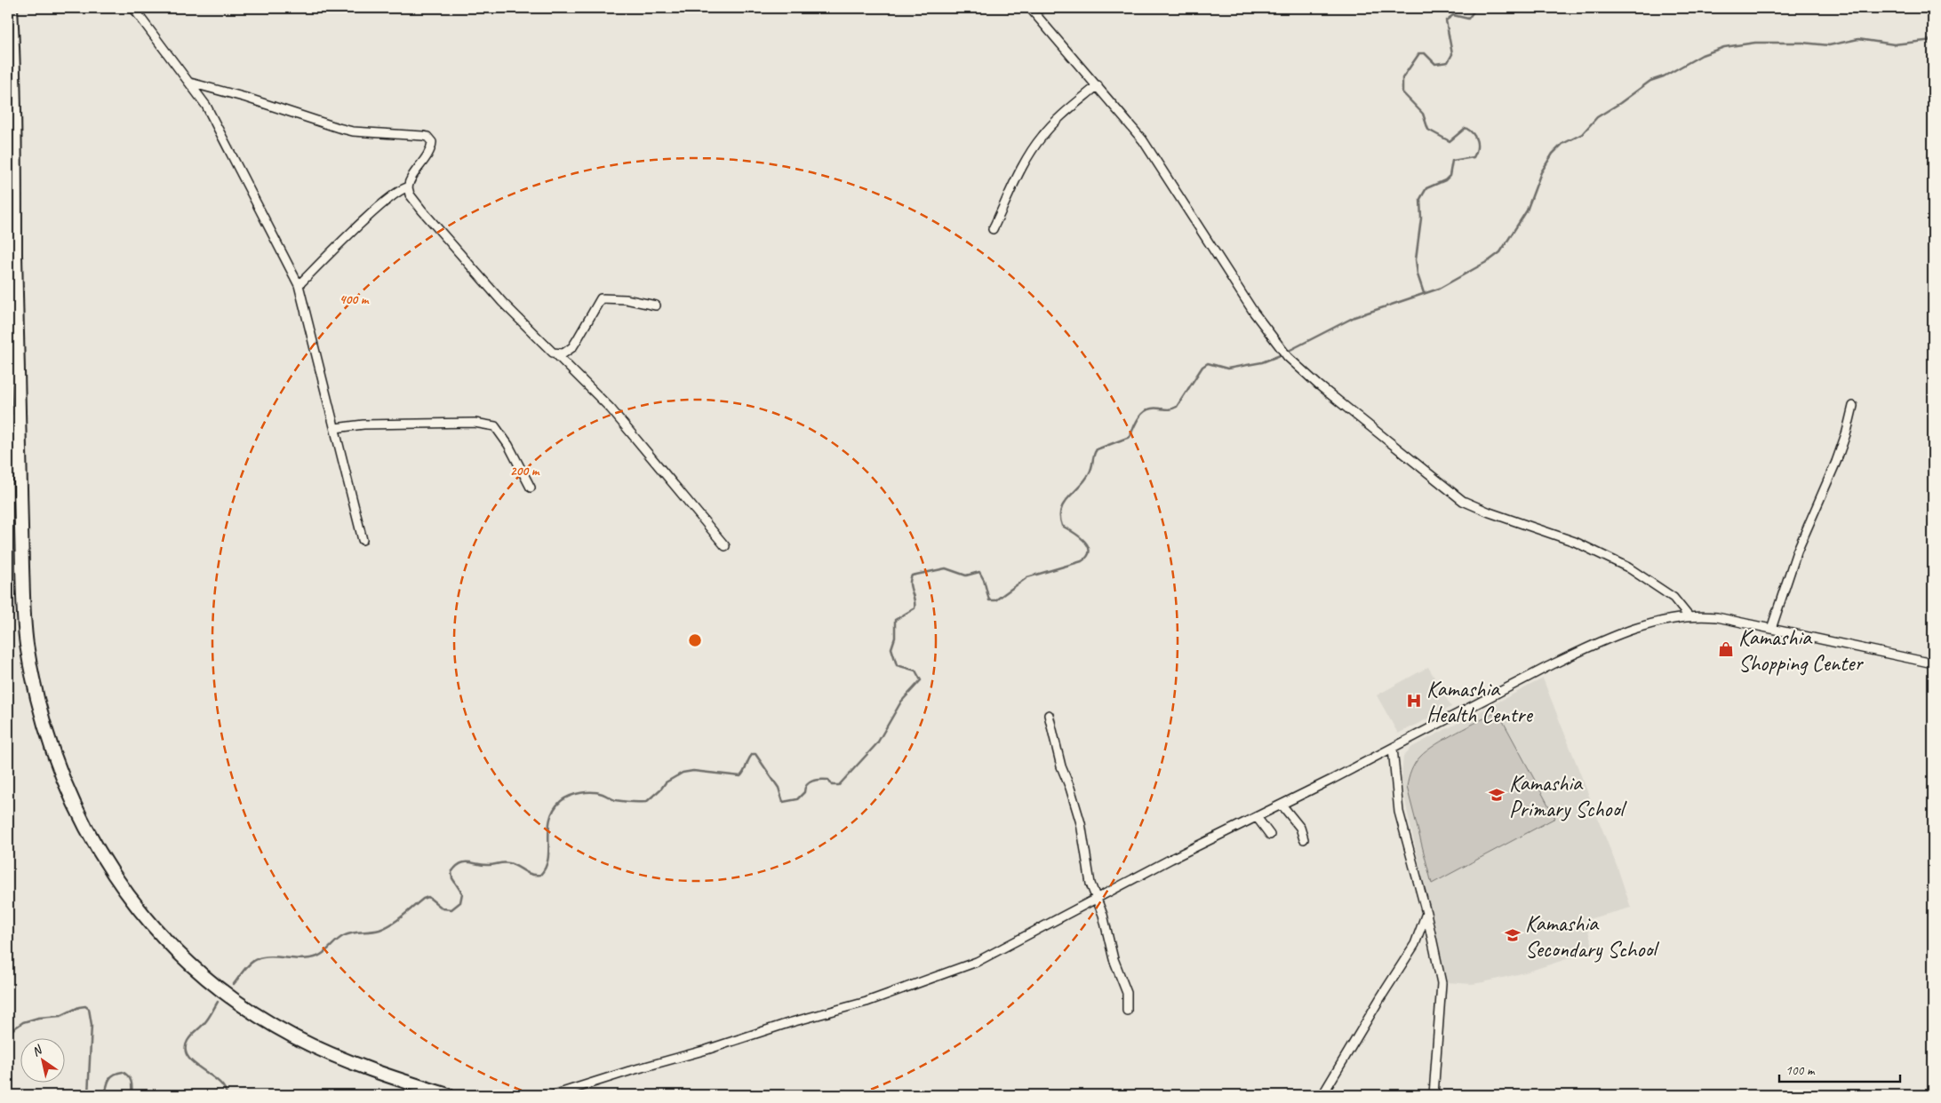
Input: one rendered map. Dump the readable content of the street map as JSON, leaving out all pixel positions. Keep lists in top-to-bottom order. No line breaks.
{"places":{"shop":["Kamashia Shopping Center"],"hospital":["Kamashia Health Centre"],"school or university":["Kamashia Primary School","Kamashia Secondary School"]},"scale_bar":"100 m","north":"top left","rings":["400 m","200 m"]}
